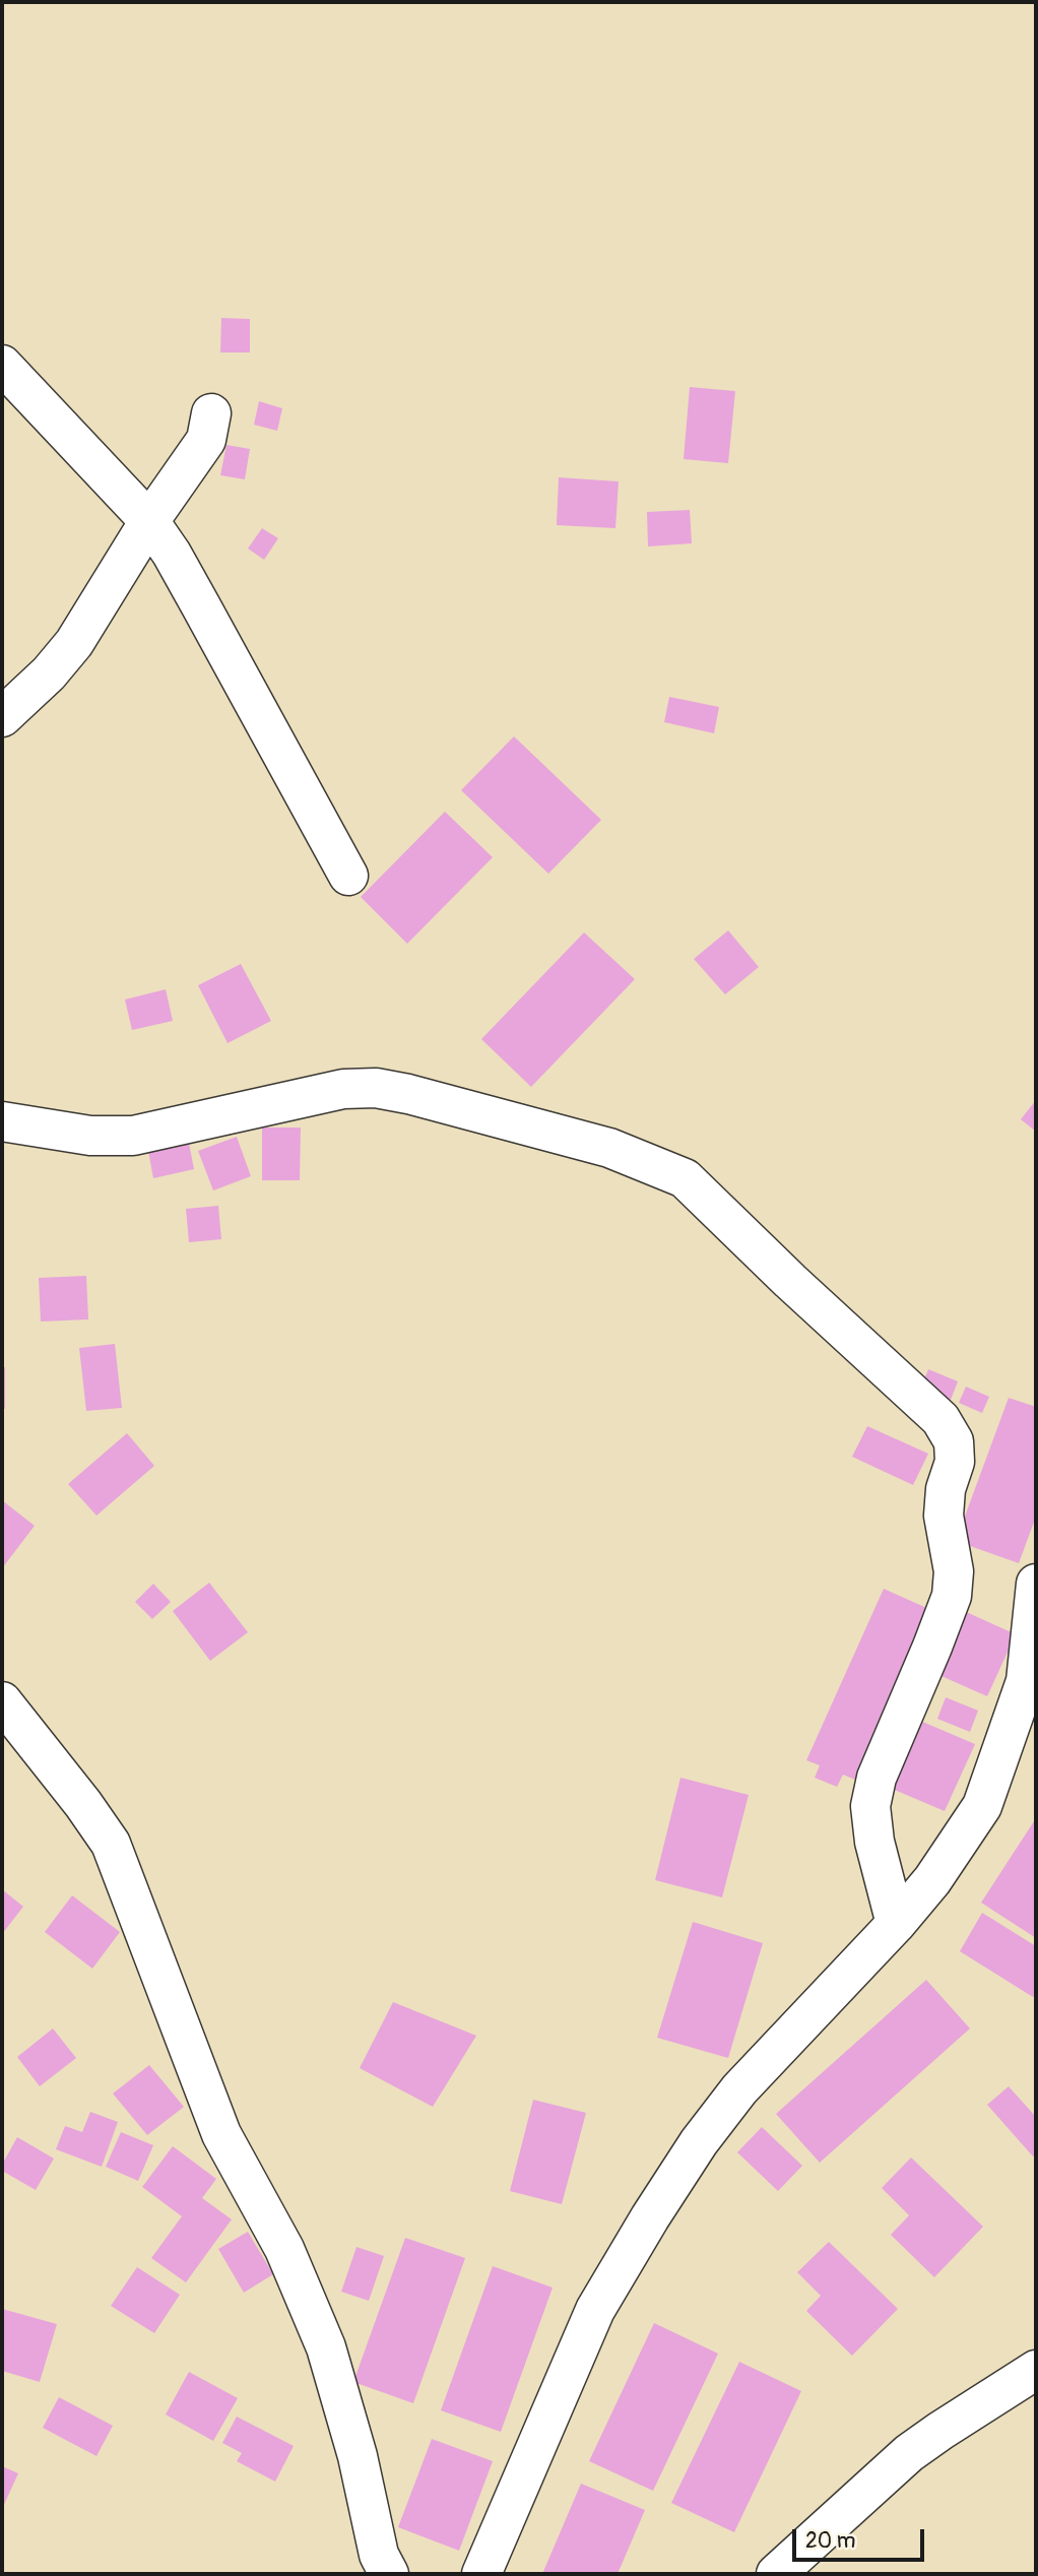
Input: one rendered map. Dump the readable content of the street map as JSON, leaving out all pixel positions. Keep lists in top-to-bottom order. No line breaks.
{"scale_bar":"20 m"}
